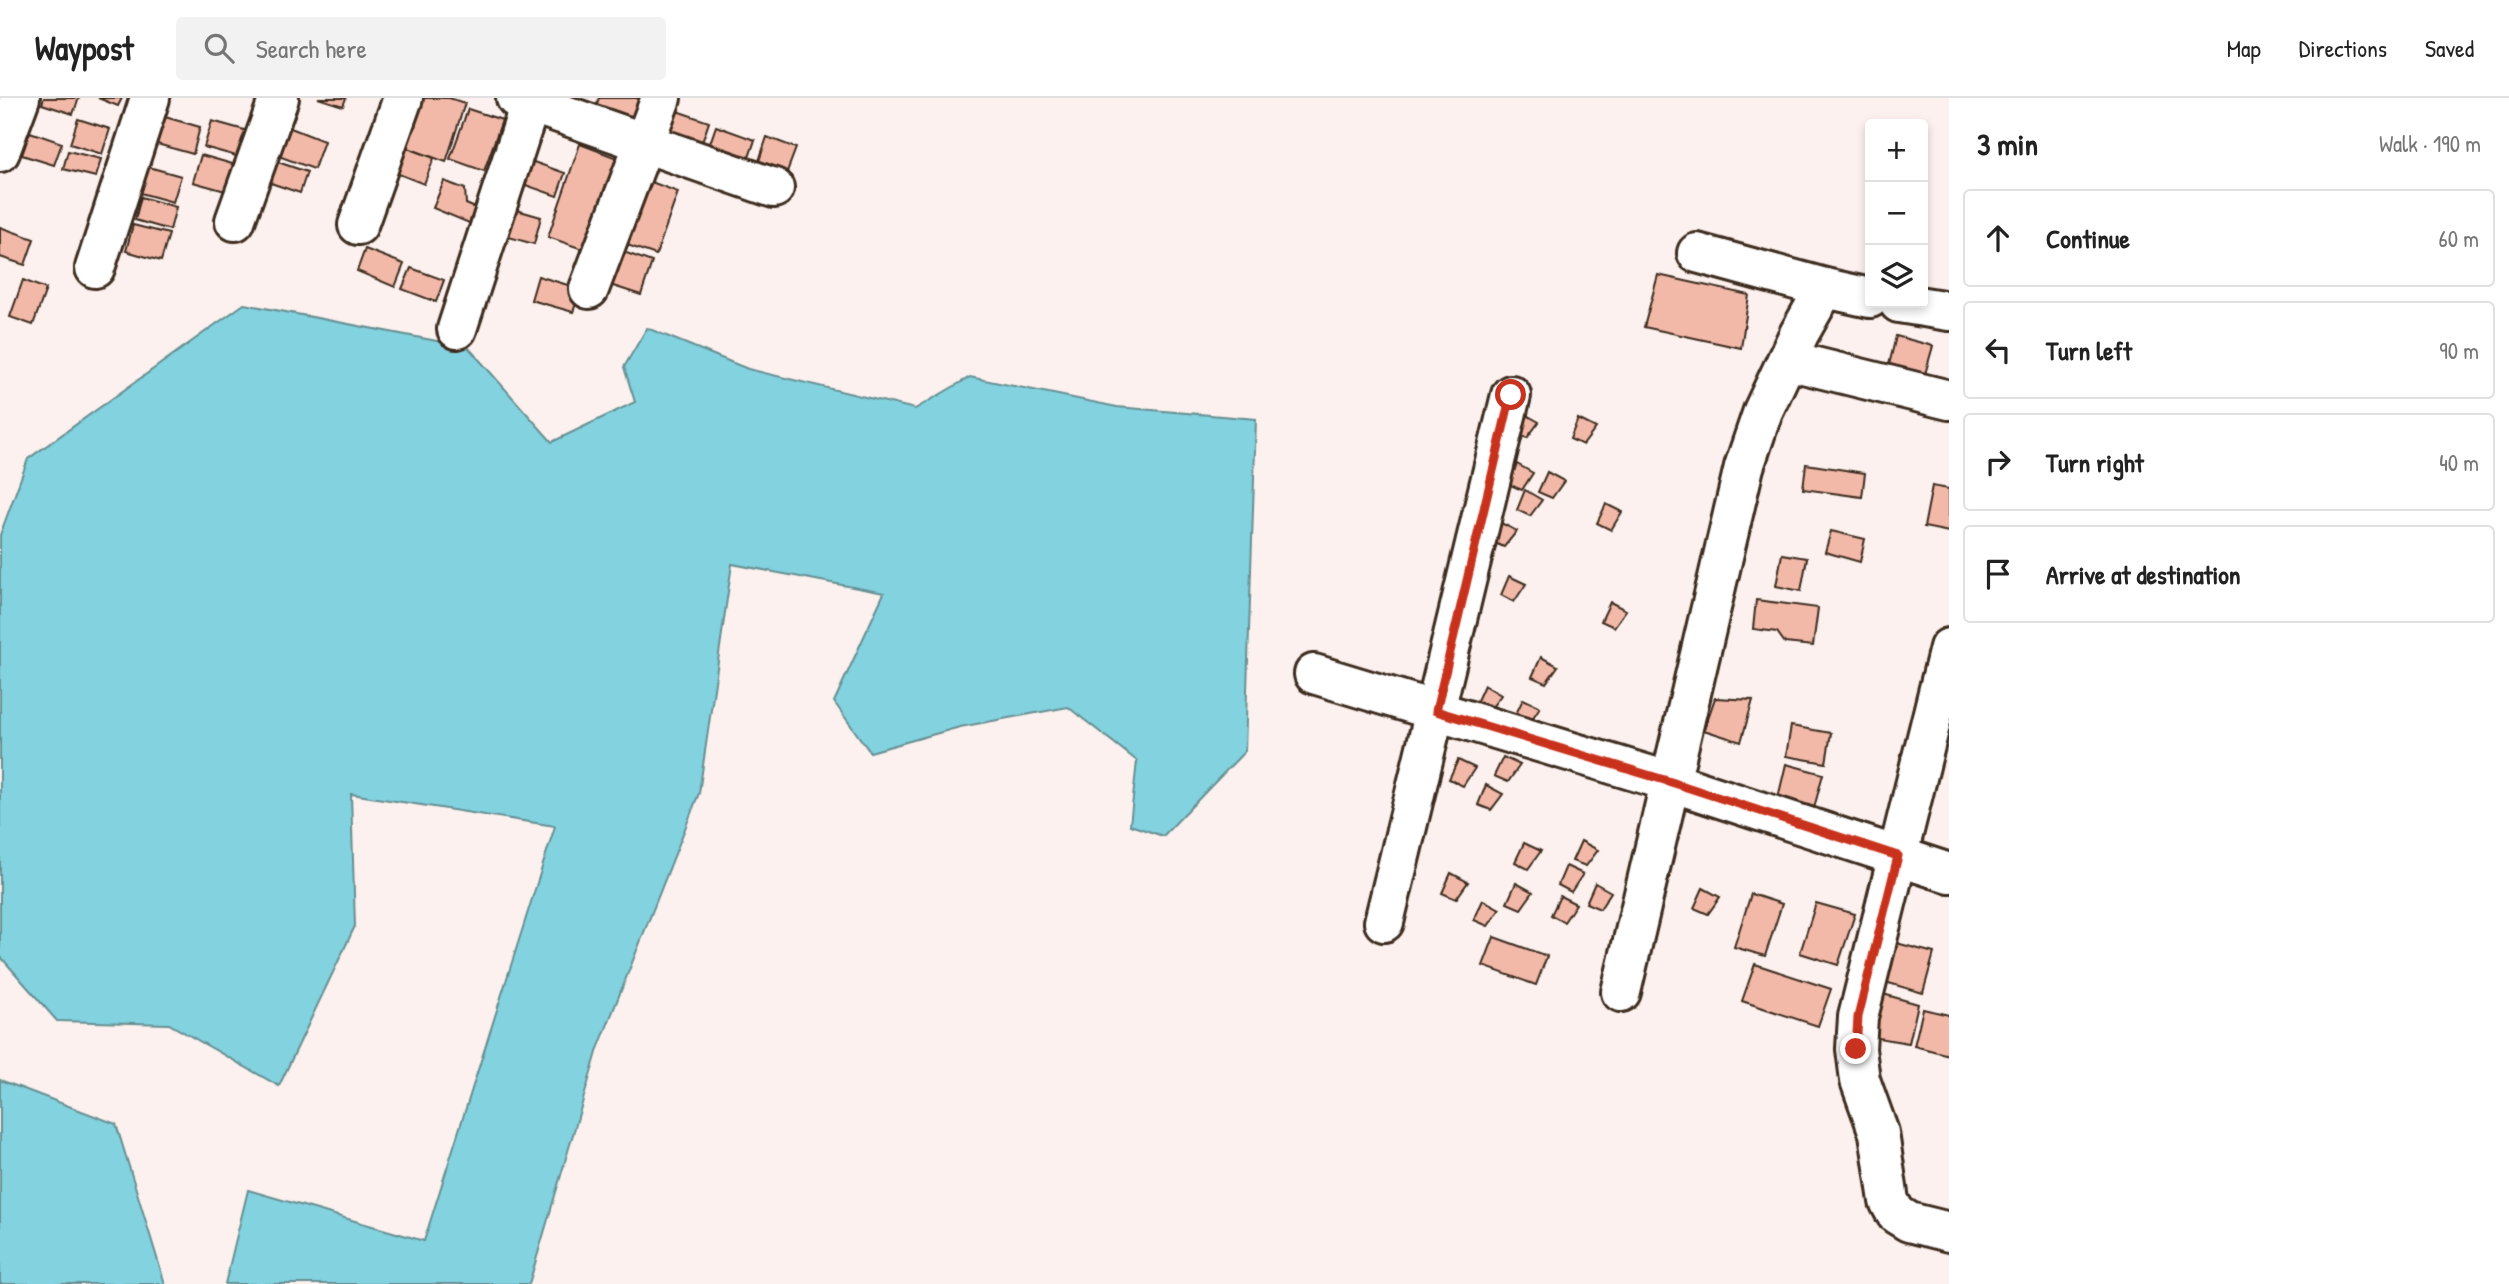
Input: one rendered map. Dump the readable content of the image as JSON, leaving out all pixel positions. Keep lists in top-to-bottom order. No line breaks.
{"page":{"header":"Waypost","search":"Search here","nav":["Map","Directions","Saved"],"heading":["3 min","Walk · 190 m"],"map_buttons":["+","−"],"list":[["Continue","60 m"],["Turn left","90 m"],["Turn right","40 m"],"Arrive at destination"]}}
